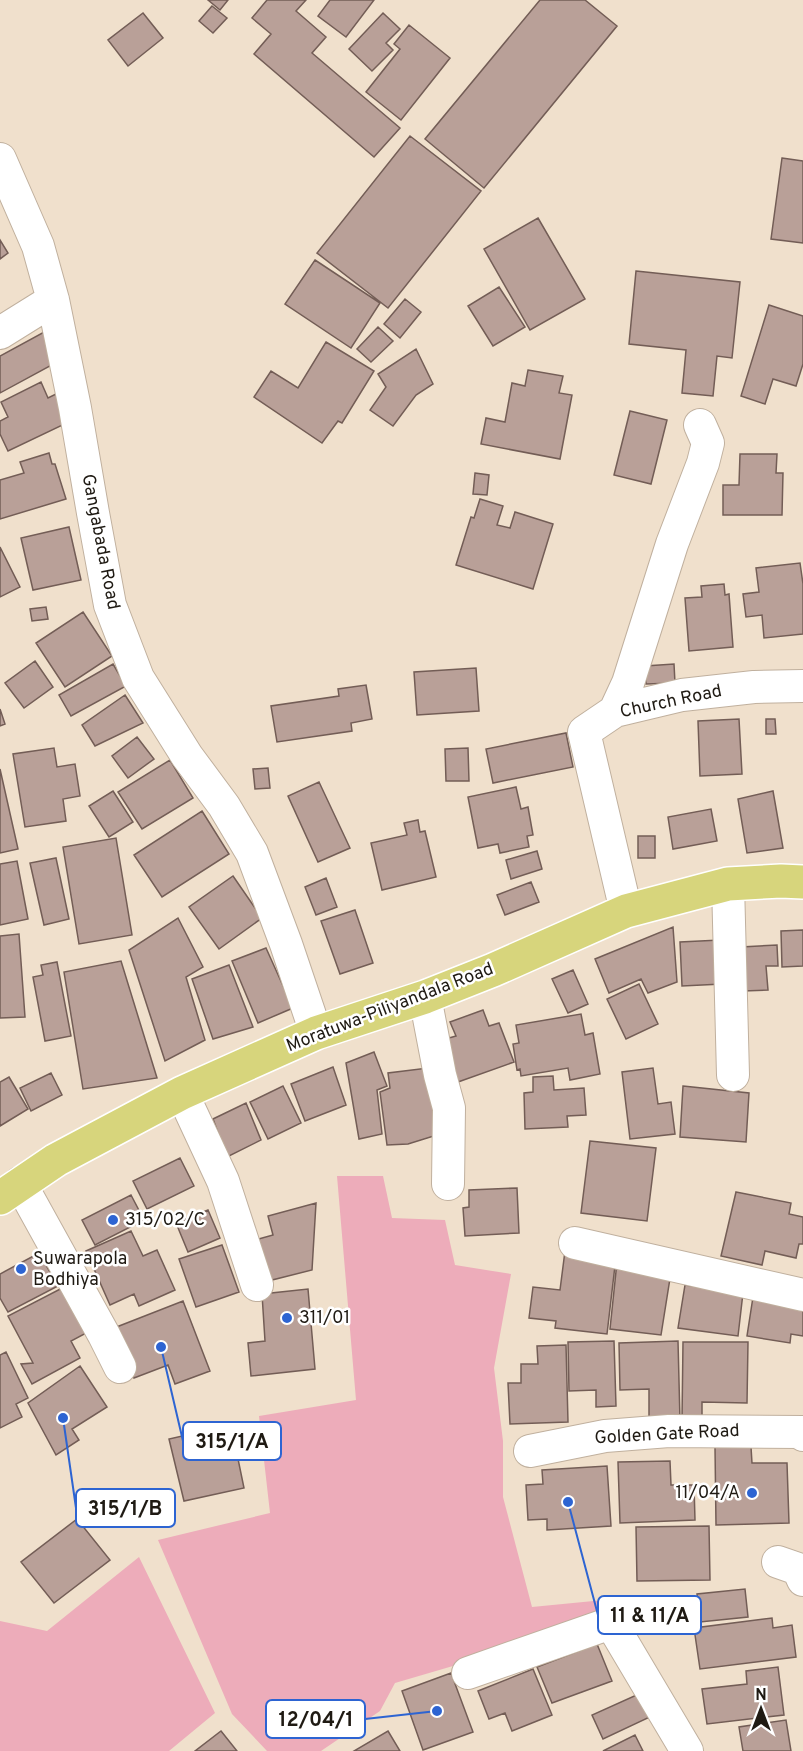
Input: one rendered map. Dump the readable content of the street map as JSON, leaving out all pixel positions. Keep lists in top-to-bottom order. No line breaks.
{"streets":{"main road":["Moratuwa-Piliyandala Road"],"street":["Gangabada Road","Church Road","Golden Gate Road"]},"crossings":[["Gangabada Road","Moratuwa-Piliyandala Road"],["Church Road","Moratuwa-Piliyandala Road"]],"places":["315/02/C","Suwarapola Bodhiya","311/01","315/1/A","315/1/B","11/04/A","11 & 11/A","12/04/1"],"north":"top"}
